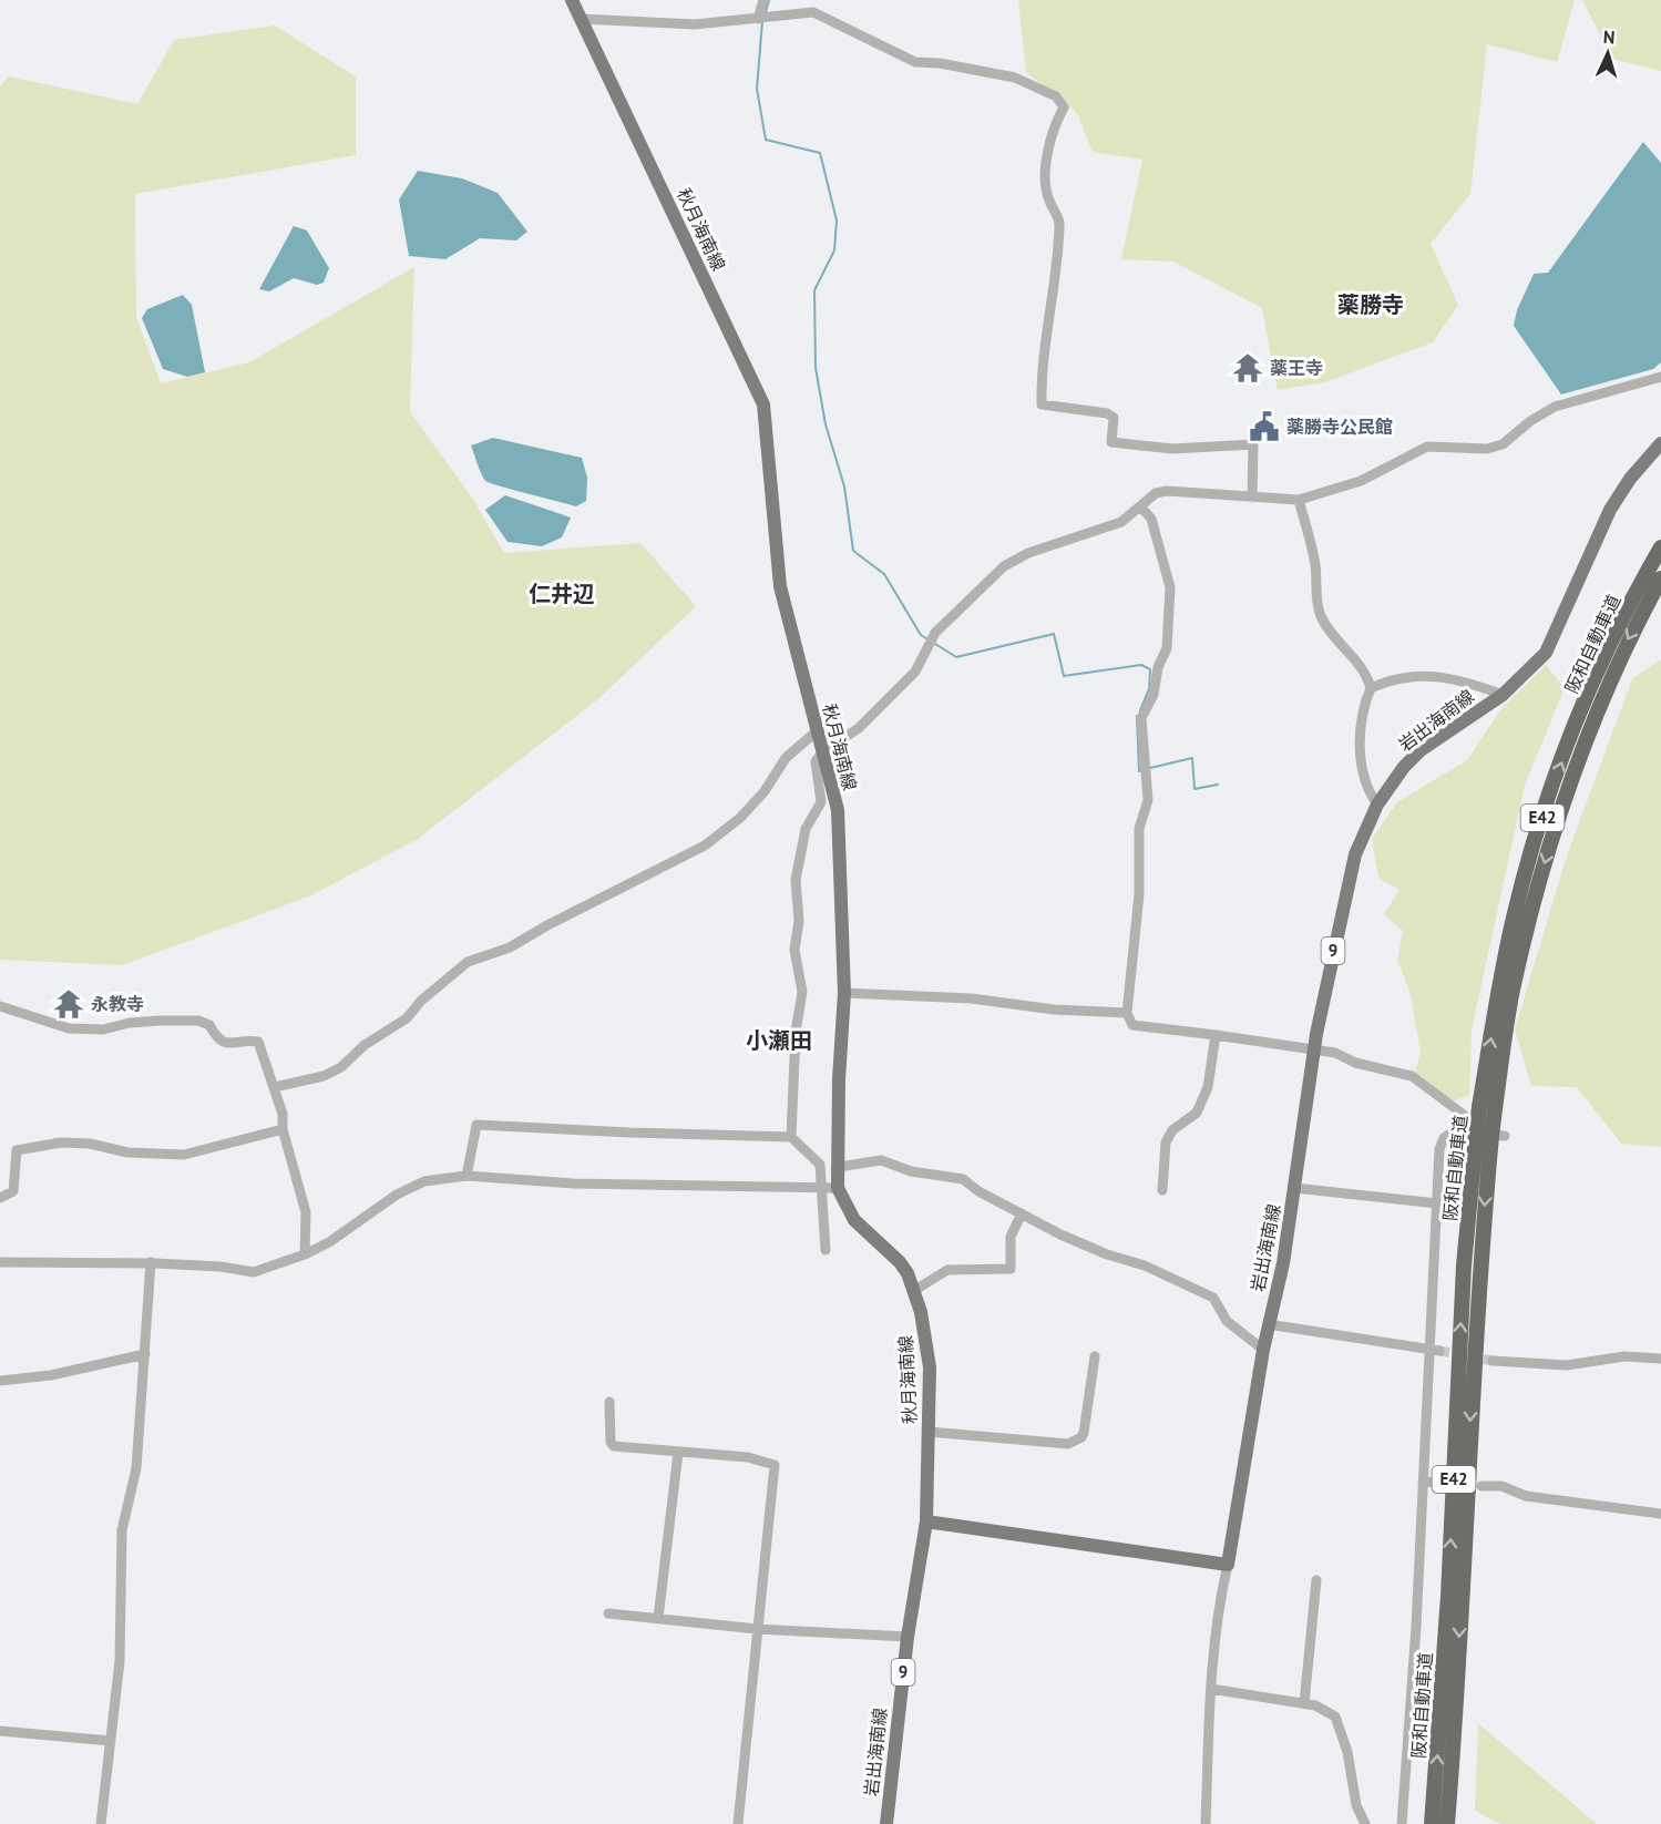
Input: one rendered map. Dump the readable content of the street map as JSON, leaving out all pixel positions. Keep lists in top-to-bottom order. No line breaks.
{"streets":{"highway":["阪和自動車道","E42"],"main road":["秋月海南線","岩出海南線","9"]},"crossings":[["秋月海南線","岩出海南線"]],"districts":["薬勝寺","仁井辺","小瀬田"],"places":{"temple":["薬王寺","永教寺"],"public building":["薬勝寺公民館"]},"north":"top"}
